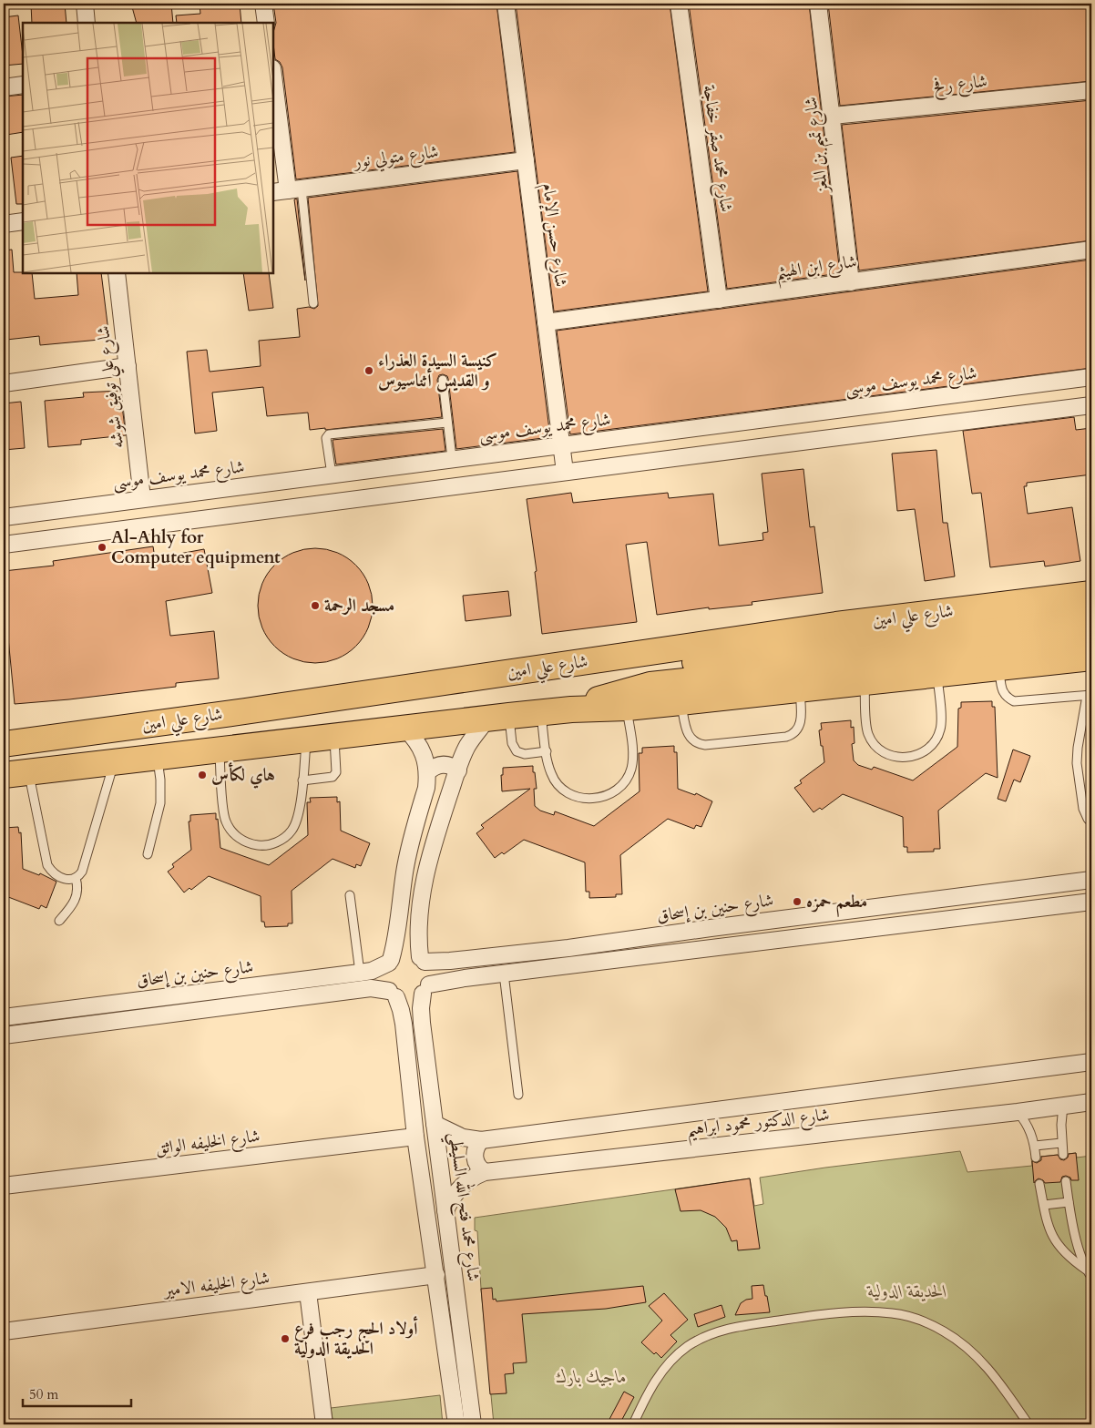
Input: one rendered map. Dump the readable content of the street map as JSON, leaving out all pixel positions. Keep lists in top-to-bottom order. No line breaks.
{"streets":{"main road":["شارع علي امين"],"street":["شارع رفح","شارع تميم بن المعز","شارع محمد صقر خفاجة","شارع متولي نور","شارع حسن الإمام","شارع ابن الهيثم","شارع محمد يوسف موسى","شارع علي توفيق شوشه","شارع حنين بن إسحاق","شارع الدكتور محمود ابراهيم","شارع الخليفه الواثق","شارع محمد فتح الله السليطي","شارع الخليفه الامير"]},"crossings":[["شارع رفح","شارع تميم بن المعز"],["شارع تميم بن المعز","شارع ابن الهيثم"],["شارع محمد صقر خفاجة","شارع ابن الهيثم"],["شارع متولي نور","شارع حسن الإمام"],["شارع حسن الإمام","شارع ابن الهيثم"],["شارع حسن الإمام","شارع محمد يوسف موسى"],["شارع محمد يوسف موسى","شارع علي توفيق شوشه"],["شارع حنين بن إسحاق","شارع محمد فتح الله السليطي"],["شارع الدكتور محمود ابراهيم","شارع محمد فتح الله السليطي"]],"parks":["الحديقة الدولية","ماجيك بارك"],"places":["كنيسة السيدة العذراء و القديس أثناسيوس","Al-Ahly for Computer equipment","مسجد الرحمة","هاي لكأس","مطعم حمزه","أولاد الحج رجب فرع الحديقة الدولية"],"scale_bar":"50 m"}
